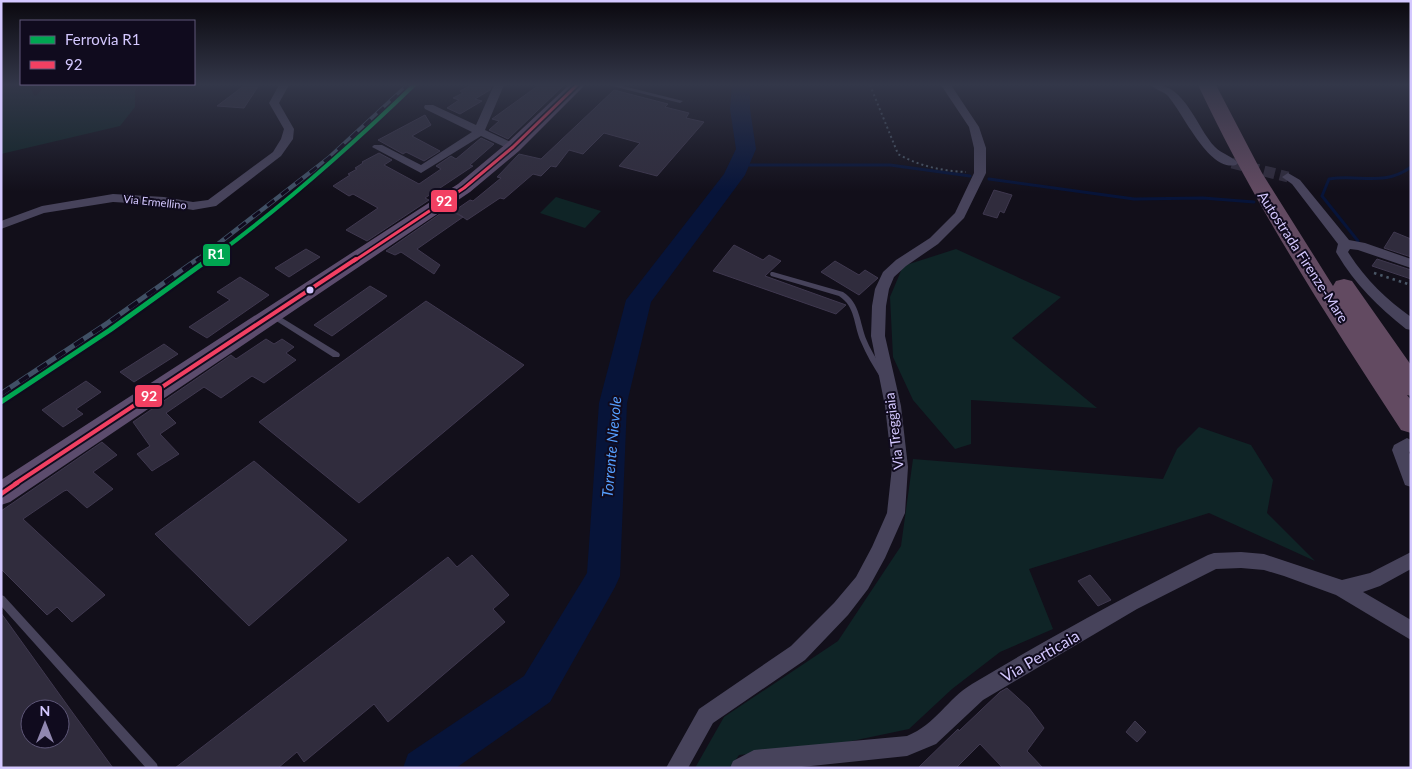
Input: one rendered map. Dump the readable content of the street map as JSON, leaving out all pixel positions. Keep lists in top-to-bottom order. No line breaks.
{"streets":{"highway":["Autostrada Firenze-Mare"],"street":["Via Ermellino","Via Treggiaia","Via Perticaia"]},"water":["Torrente Nievole"],"lines":["rail line R1","transit line 92"],"legend":["Ferrovia R1","92"],"north":"top"}
